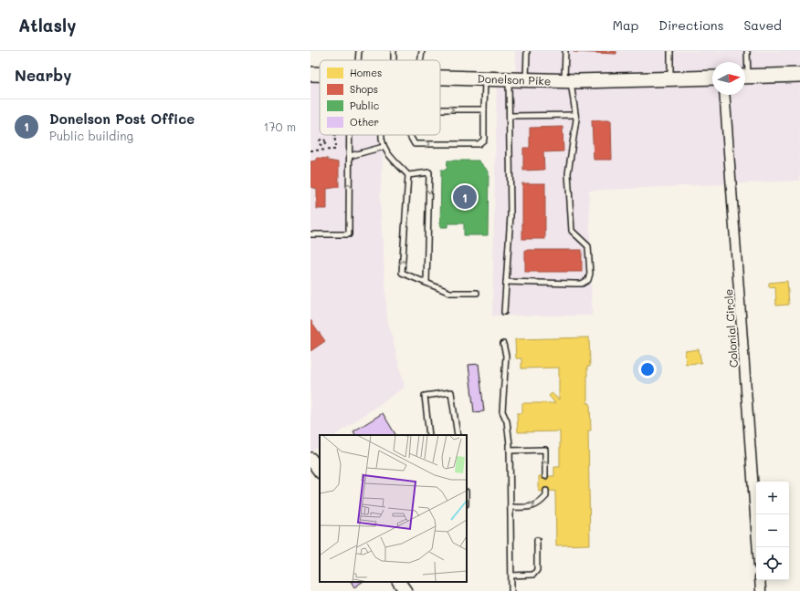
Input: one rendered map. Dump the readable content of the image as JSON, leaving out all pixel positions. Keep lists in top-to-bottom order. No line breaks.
{"streets":{"main road":["Donelson Pike"],"street":["Colonial Circle"]},"legend":["Homes","Shops","Public","Other"],"north":"right","page":{"header":"Atlasly","nav":["Map","Directions","Saved"],"heading":"Nearby","list":[{"mark":"1","name":"Donelson Post Office","note":"Public building","value":"170 m"}],"pins":"1","map_buttons":["+","−"]}}
